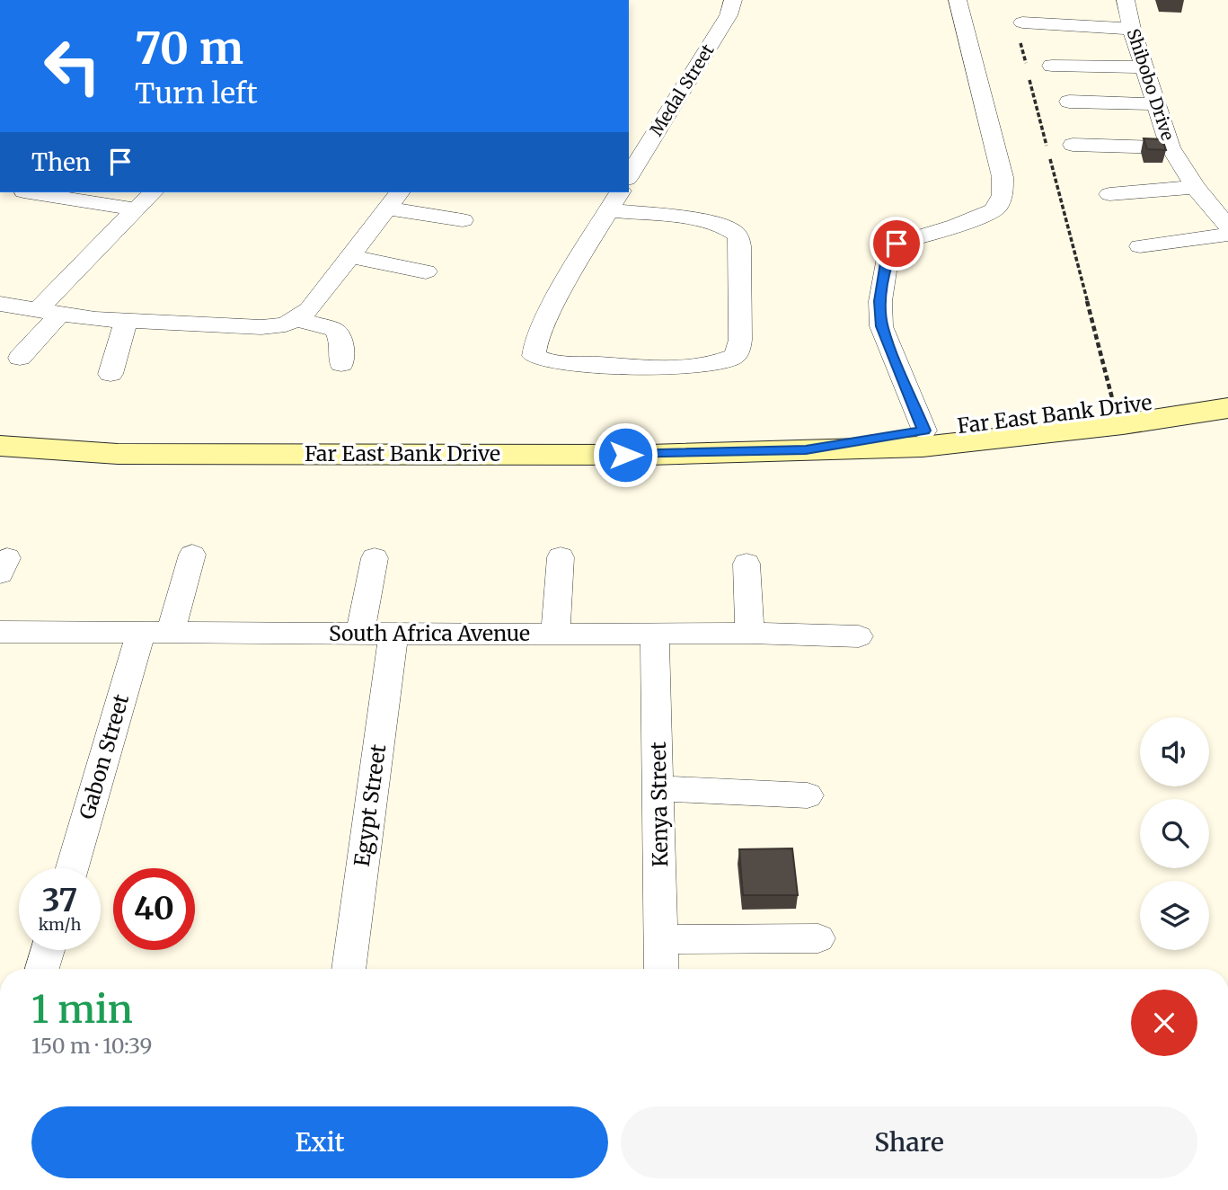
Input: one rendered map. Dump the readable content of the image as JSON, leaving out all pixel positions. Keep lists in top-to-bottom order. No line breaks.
{"streets":{"street":["Shibobo Drive","Medal Street","Far East Bank Drive","South Africa Avenue","Gabon Street","Kenya Street","Egypt Street"]},"crossings":[["South Africa Avenue","Gabon Street"],["South Africa Avenue","Kenya Street"],["South Africa Avenue","Egypt Street"]],"page":{"turn":["70 m","Turn left"],"then":"Then","speed":"37 km/h","limit":"40","heading":["1 min","150 m · 10:39"],"buttons":["Exit","Share"]}}
